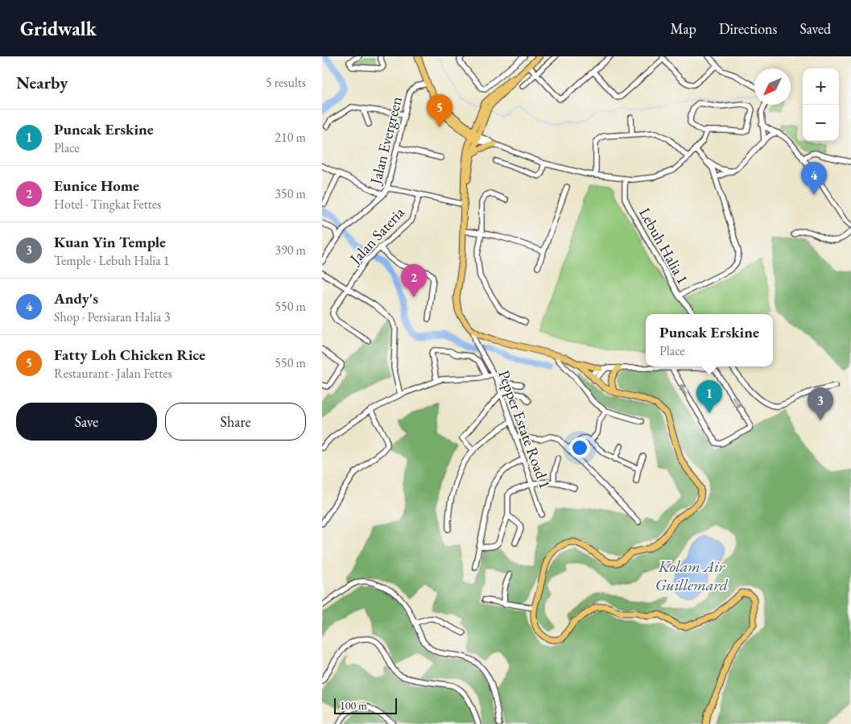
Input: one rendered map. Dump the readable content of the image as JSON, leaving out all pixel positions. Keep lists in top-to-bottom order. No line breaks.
{"streets":{"street":["Jalan Evergreen","Jalan Sateria","Lebuh Halia 1","Pepper Estate Road 1"]},"water":["Kolam Air Guillemard"],"scale_bar":"100 m","north":"bottom left","page":{"header":"Gridwalk","nav":["Map","Directions","Saved"],"heading":["Nearby","5 results"],"map_buttons":["+","−"],"pins":["5","4","2","1","3"],"list":[{"mark":"1","name":"Puncak Erskine","note":"Place","value":"210 m"},{"mark":"2","name":"Eunice Home","note":"Hotel · Tingkat Fettes","value":"350 m"},{"mark":"3","name":"Kuan Yin Temple","note":"Temple · Lebuh Halia 1","value":"390 m"},{"mark":"4","name":"Andy's","note":"Shop · Persiaran Halia 3","value":"550 m"},{"mark":"5","name":"Fatty Loh Chicken Rice","note":"Restaurant · Jalan Fettes","value":"550 m"}],"popup":["Puncak Erskine","Place"],"buttons":["Save","Share"],"scale":"100 m"}}
